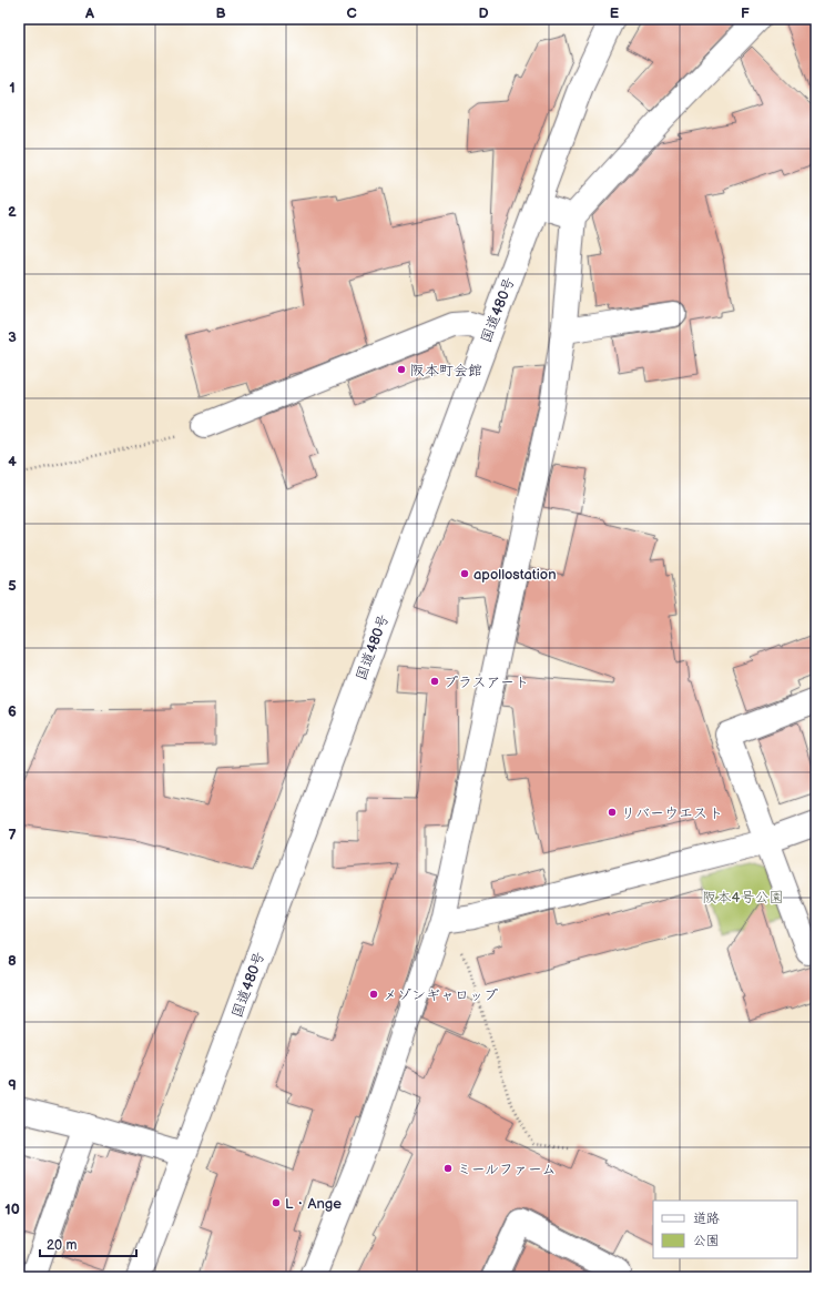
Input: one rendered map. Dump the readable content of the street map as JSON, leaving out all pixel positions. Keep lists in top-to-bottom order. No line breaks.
{"streets":{"main road":["国道480号"]},"parks":["阪本4号公園"],"places":["阪本町会館","apollostation","プラスアート","リバーウエスト","メゾンギャロップ","ミールファーム","L・Ange"],"legend":["道路","公園"],"scale_bar":"20 m","grid":{"columns":["A","B","C","D","E","F"],"rows":["1","2","3","4","5","6","7","8","9","10"]}}
